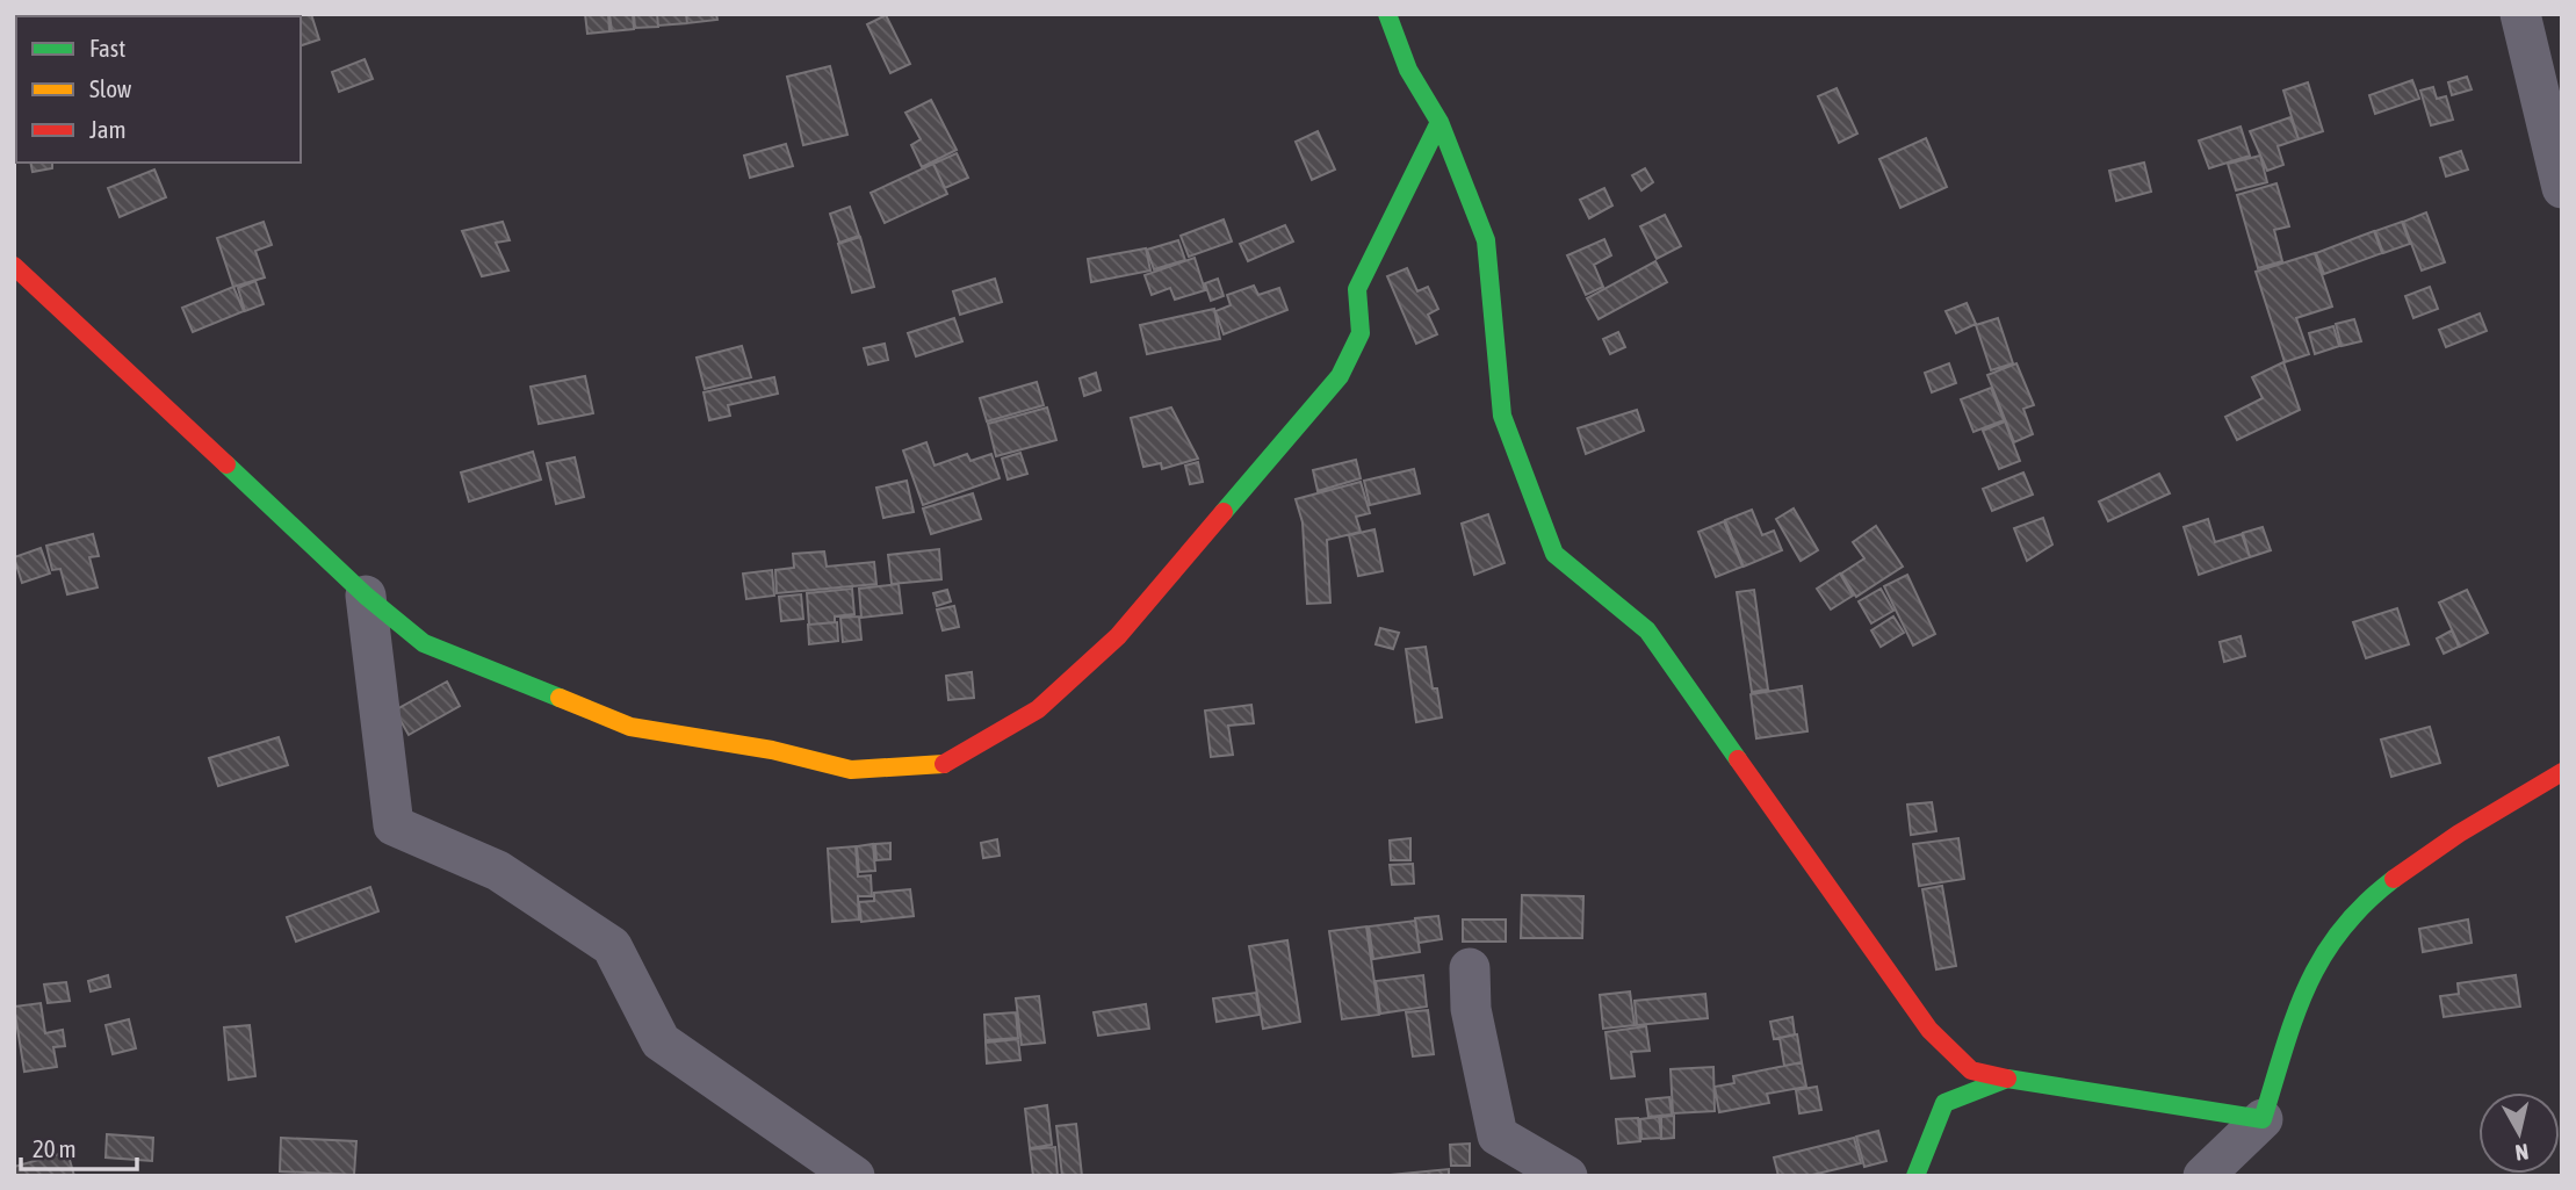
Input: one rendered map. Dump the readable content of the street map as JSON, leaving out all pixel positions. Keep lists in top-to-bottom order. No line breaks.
{"legend":["Fast","Slow","Jam"],"scale_bar":"20 m","north":"bottom"}
